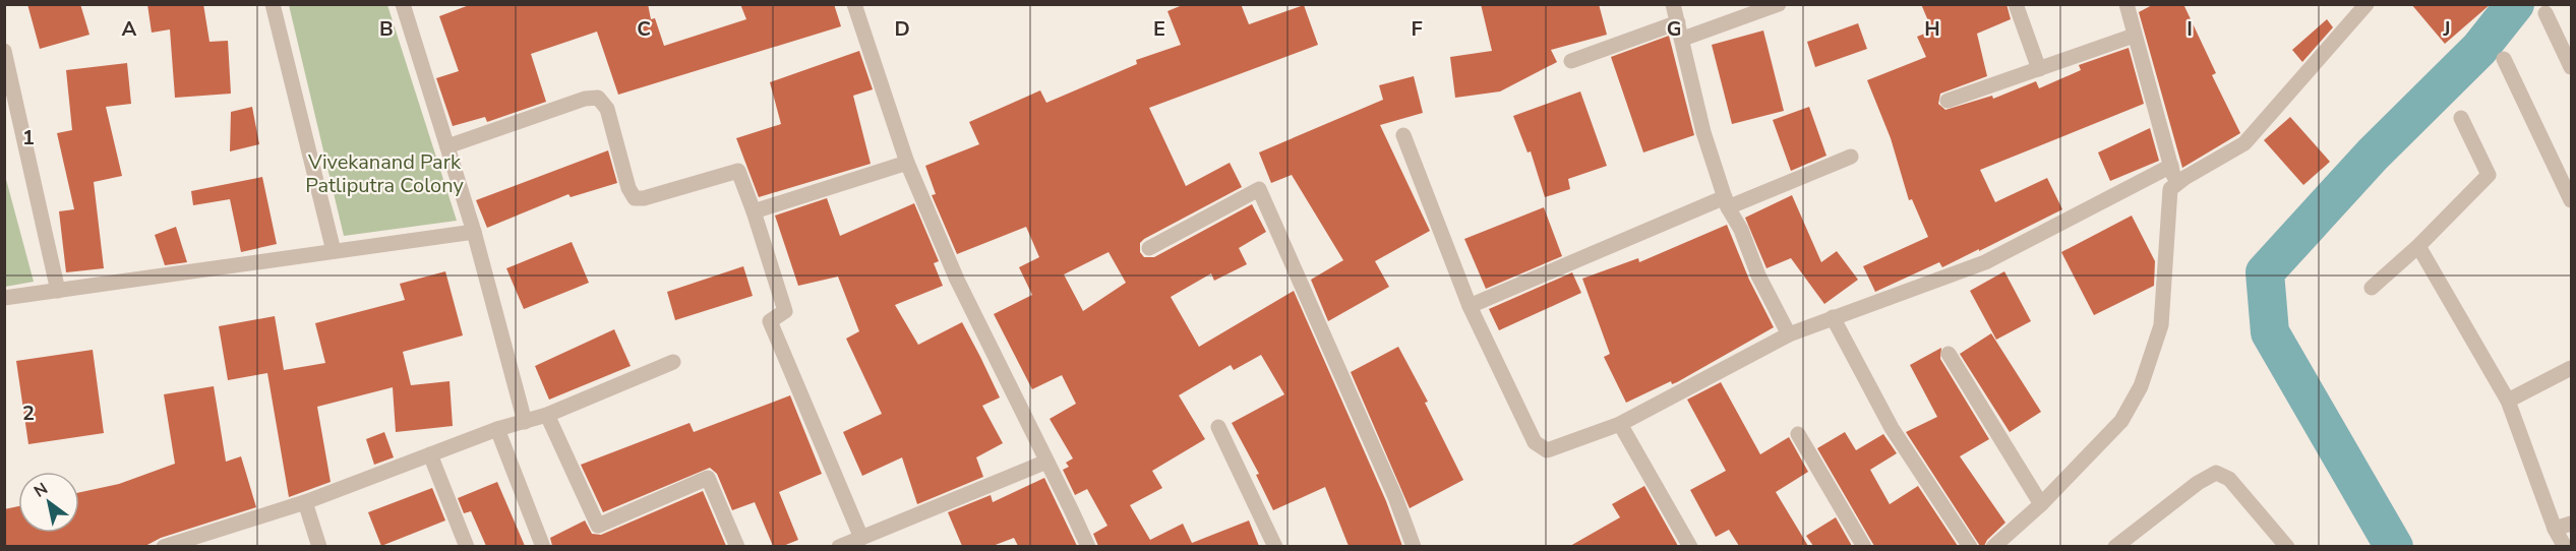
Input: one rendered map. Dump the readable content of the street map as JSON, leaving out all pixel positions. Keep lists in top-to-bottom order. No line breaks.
{"parks":["Vivekanand Park Patliputra Colony"],"north":"top left","grid":{"columns":["A","B","C","D","E","F","G","H","I","J"],"rows":["1","2"]}}
